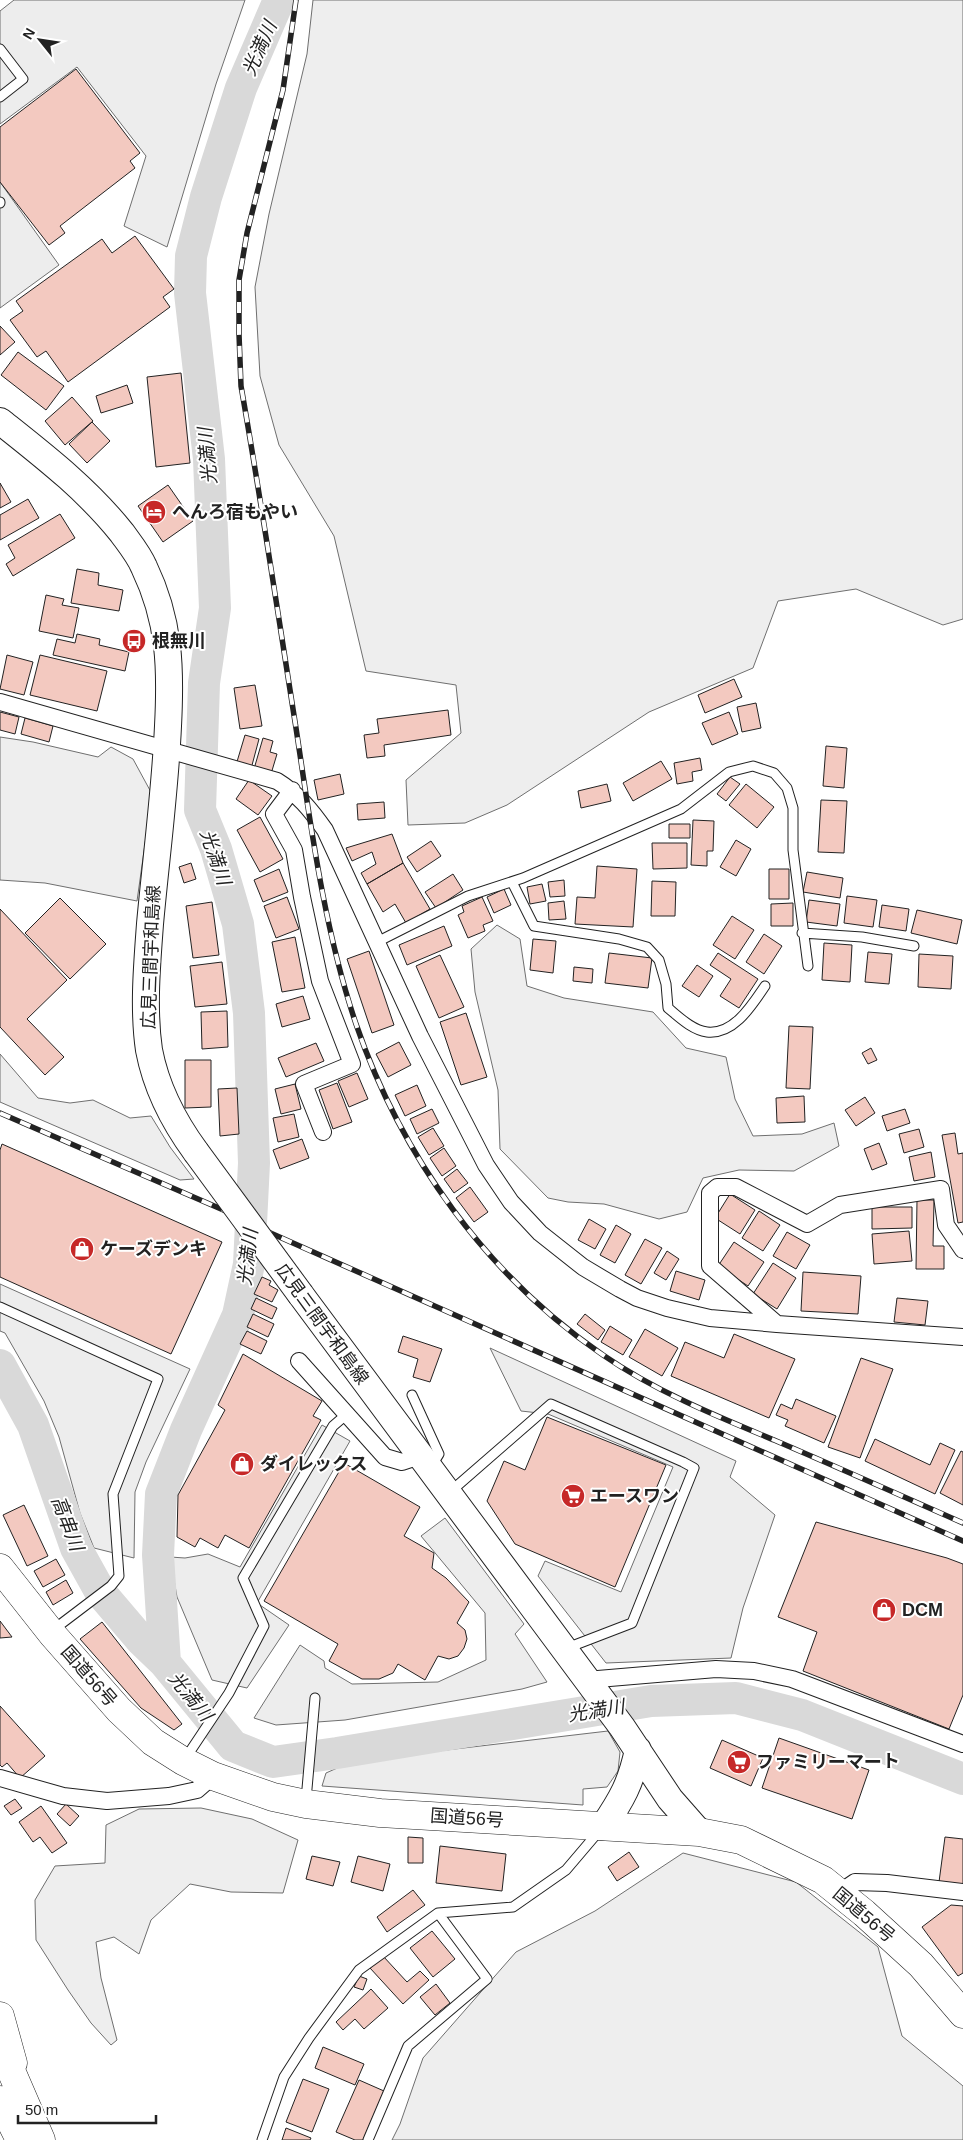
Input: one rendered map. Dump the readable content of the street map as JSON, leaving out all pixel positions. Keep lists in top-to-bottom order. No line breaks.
{"streets":{"highway":["国道56号"],"main road":["広見三間宇和島線"]},"water":["光満川","高串川"],"places":{"hotel":["へんろ宿もやい"],"bus stop":["根無川"],"shop":["ケーズデンキ","ダイレックス","DCM"],"supermarket":["エースワン","ファミリーマート"]},"scale_bar":"50 m","north":"top left"}
